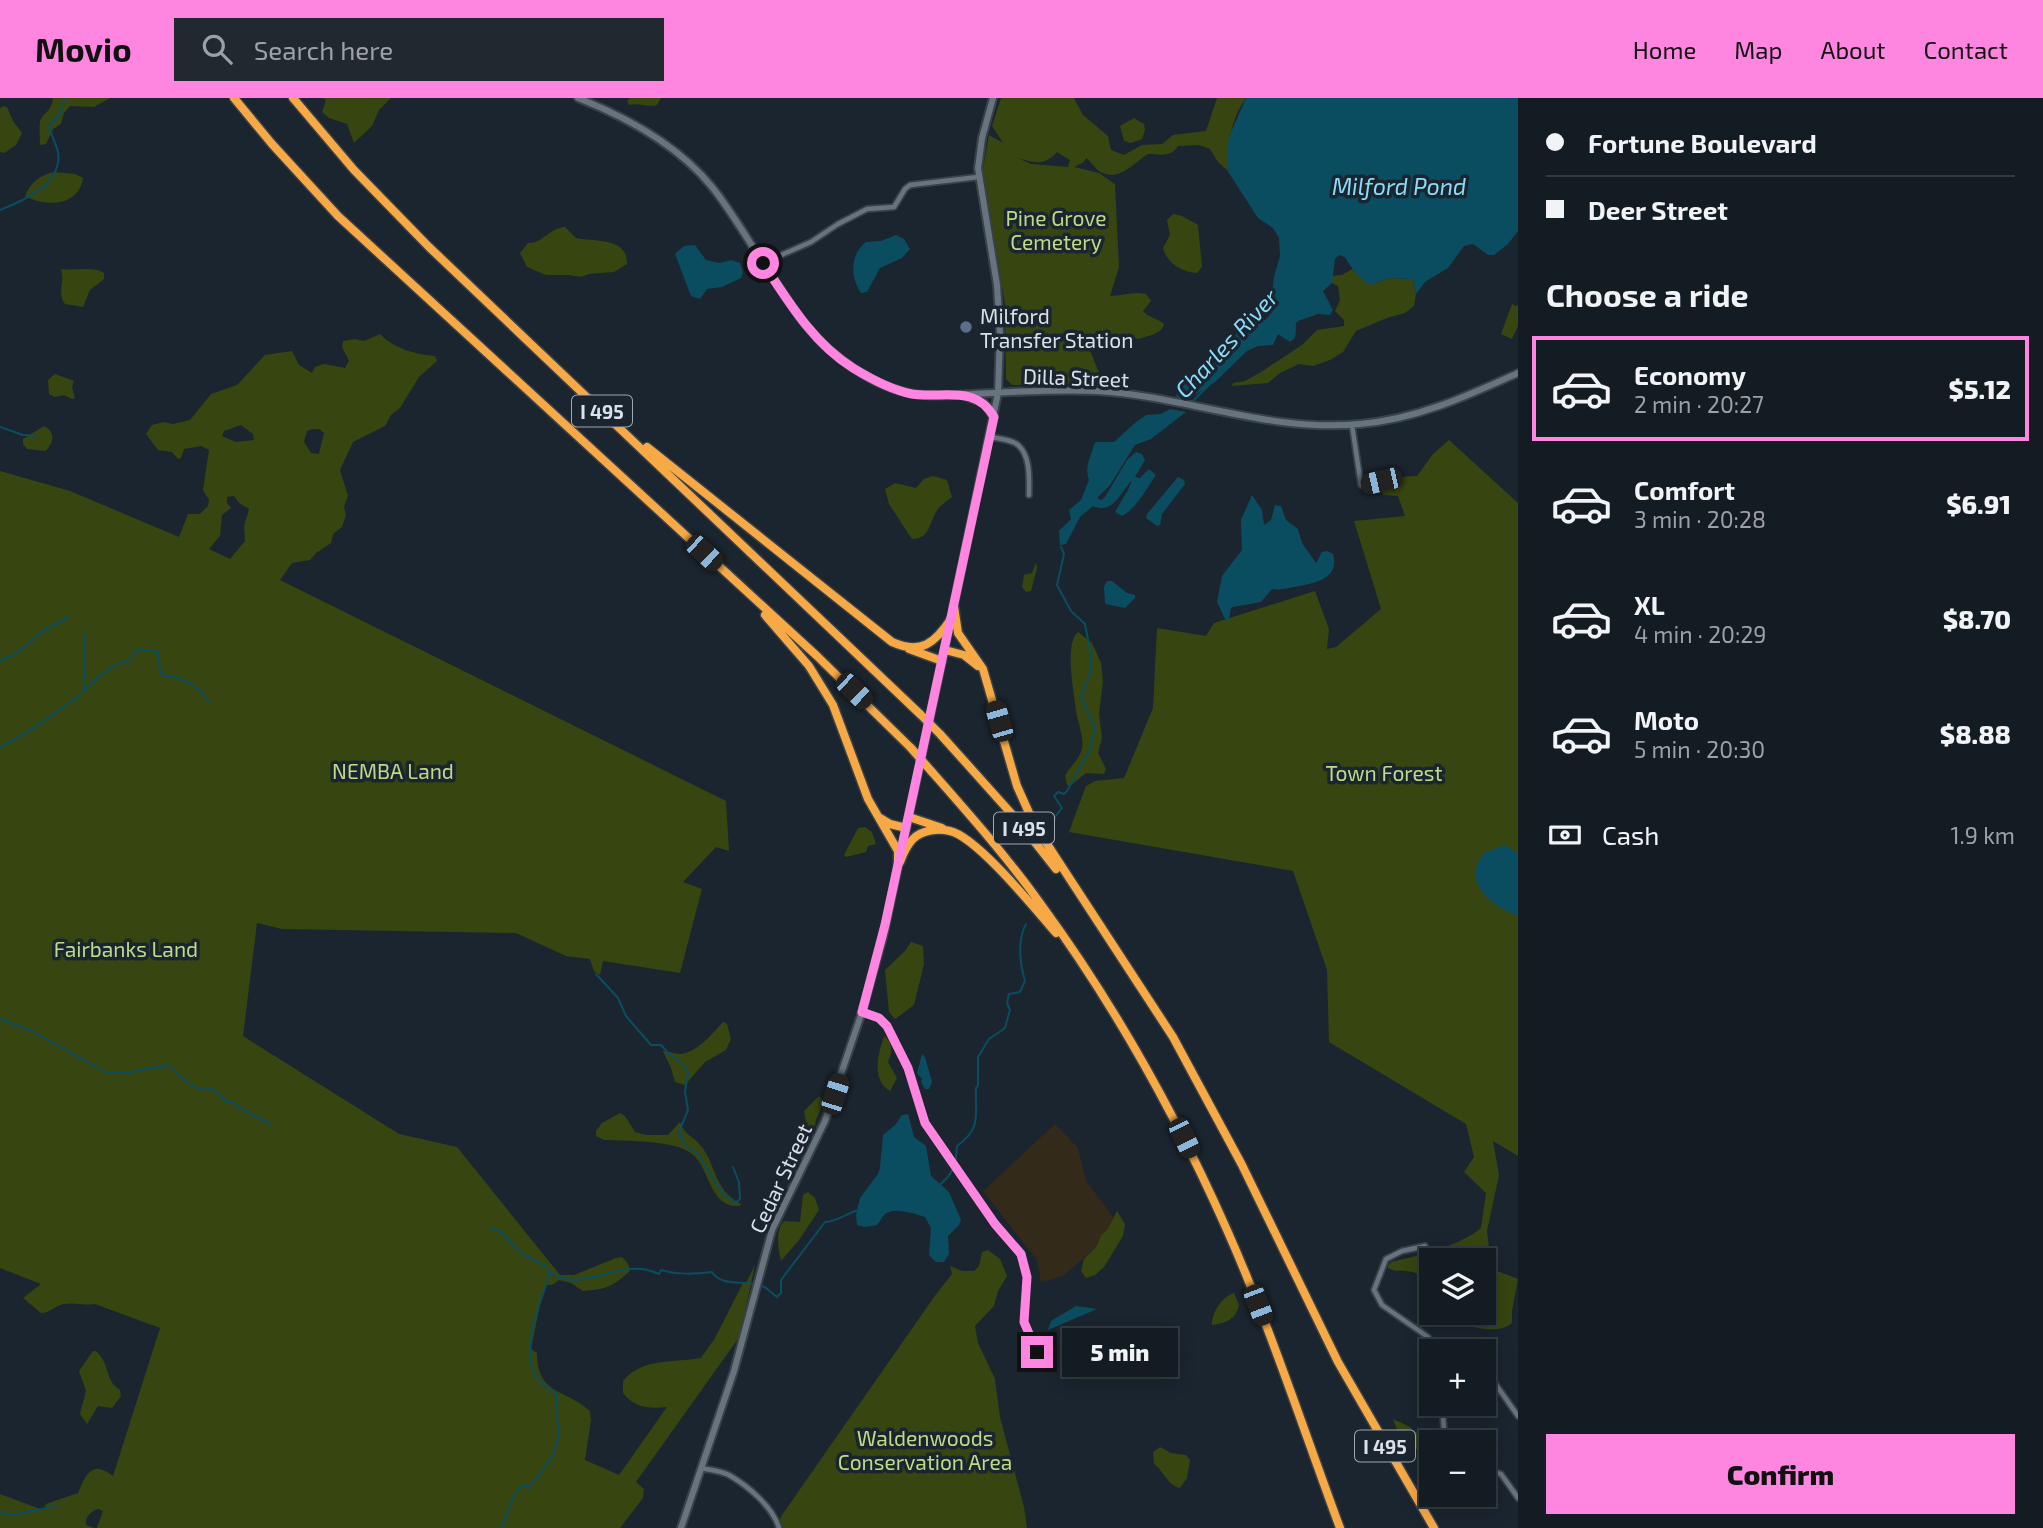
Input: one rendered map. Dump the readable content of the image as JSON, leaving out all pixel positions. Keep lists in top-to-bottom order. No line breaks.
{"streets":{"highway":["I 495"],"main road":["Dilla Street","Cedar Street"]},"crossings":[["Dilla Street","Cedar Street"]],"water":["Milford Pond","Charles River"],"parks":["Pine Grove Cemetery","NEMBA Land","Town Forest","Fairbanks Land","Waldenwoods Conservation Area"],"places":["Milford Transfer Station"],"page":{"header":"Movio","search":"Search here","nav":["Home","Map","About","Contact"],"banner":["Fortune Boulevard","Deer Street"],"heading":"Choose a ride","list":[{"name":"Economy","note":"2 min · 20:27","value":"$5.12"},{"name":"Comfort","note":"3 min · 20:28","value":"$6.91"},{"name":"XL","note":"4 min · 20:29","value":"$8.70"},{"name":"Moto","note":"5 min · 20:30","value":"$8.88"}],"pay":["Cash","1.9 km"],"map_buttons":["+","−"],"bubble":"5 min","buttons":"Confirm"}}
